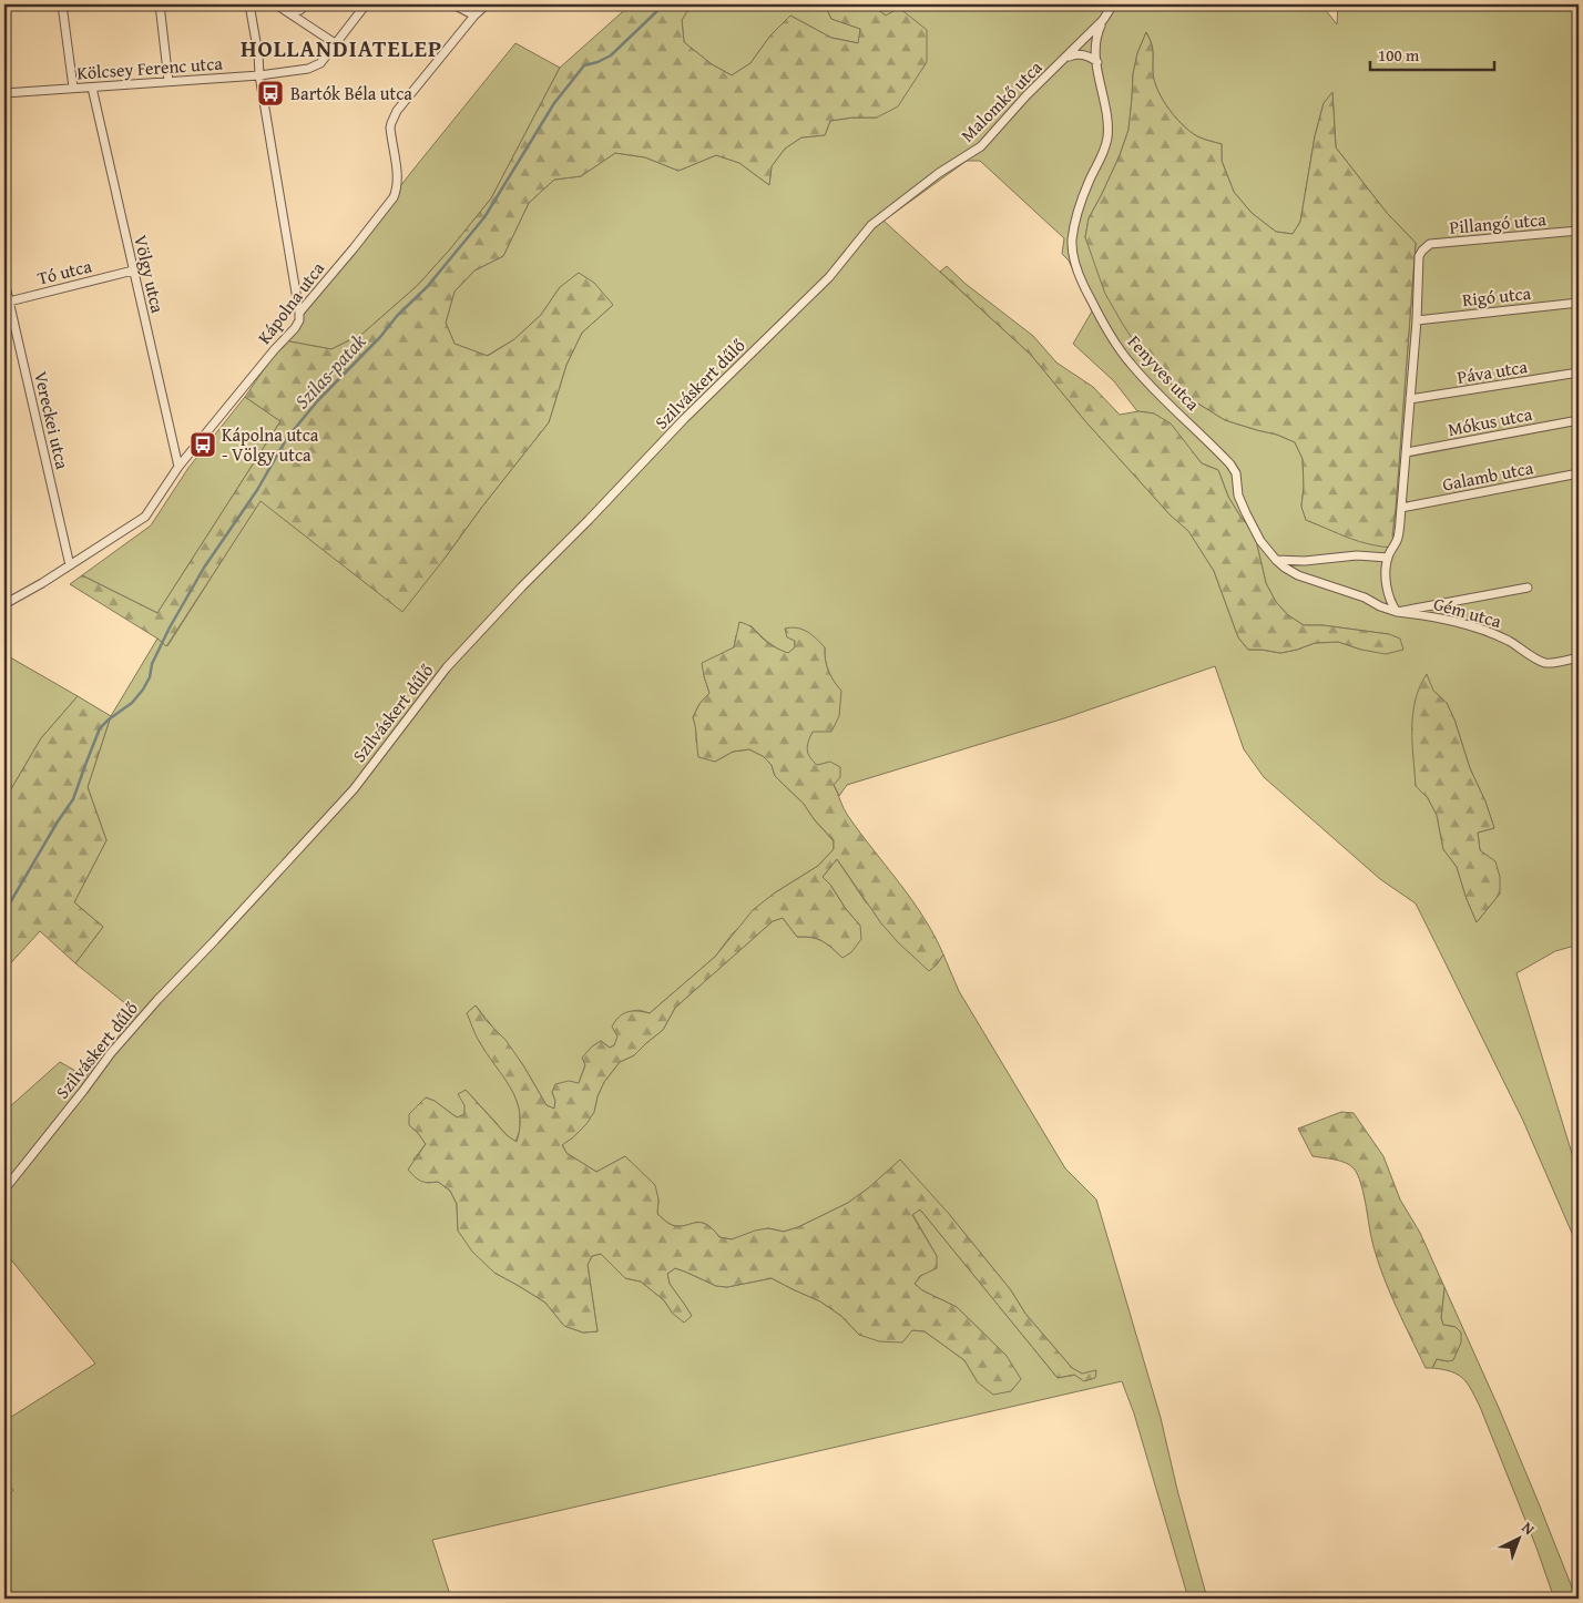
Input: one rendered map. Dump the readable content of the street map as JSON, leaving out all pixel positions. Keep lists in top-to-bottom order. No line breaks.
{"streets":{"street":["Kölcsey Ferenc utca","Malomkő utca","Pillangó utca","Tó utca","Völgy utca","Rigó utca","Kápolna utca","Páva utca","Fenyves utca","Szilváskert dűlő","Vereckei utca","Mókus utca","Galamb utca","Gém utca"]},"crossings":[["Kölcsey Ferenc utca","Völgy utca"],["Malomkő utca","Fenyves utca"],["Malomkő utca","Szilváskert dűlő"],["Pillangó utca","Rigó utca"],["Tó utca","Völgy utca"],["Tó utca","Vereckei utca"],["Völgy utca","Kápolna utca"],["Kápolna utca","Vereckei utca"],["Fenyves utca","Gém utca"]],"districts":["HOLLANDIATELEP"],"water":["Szilas-patak"],"places":{"bus stop":["Bartók Béla utca","Kápolna utca - Völgy utca"]},"scale_bar":"100 m","north":"top right"}
